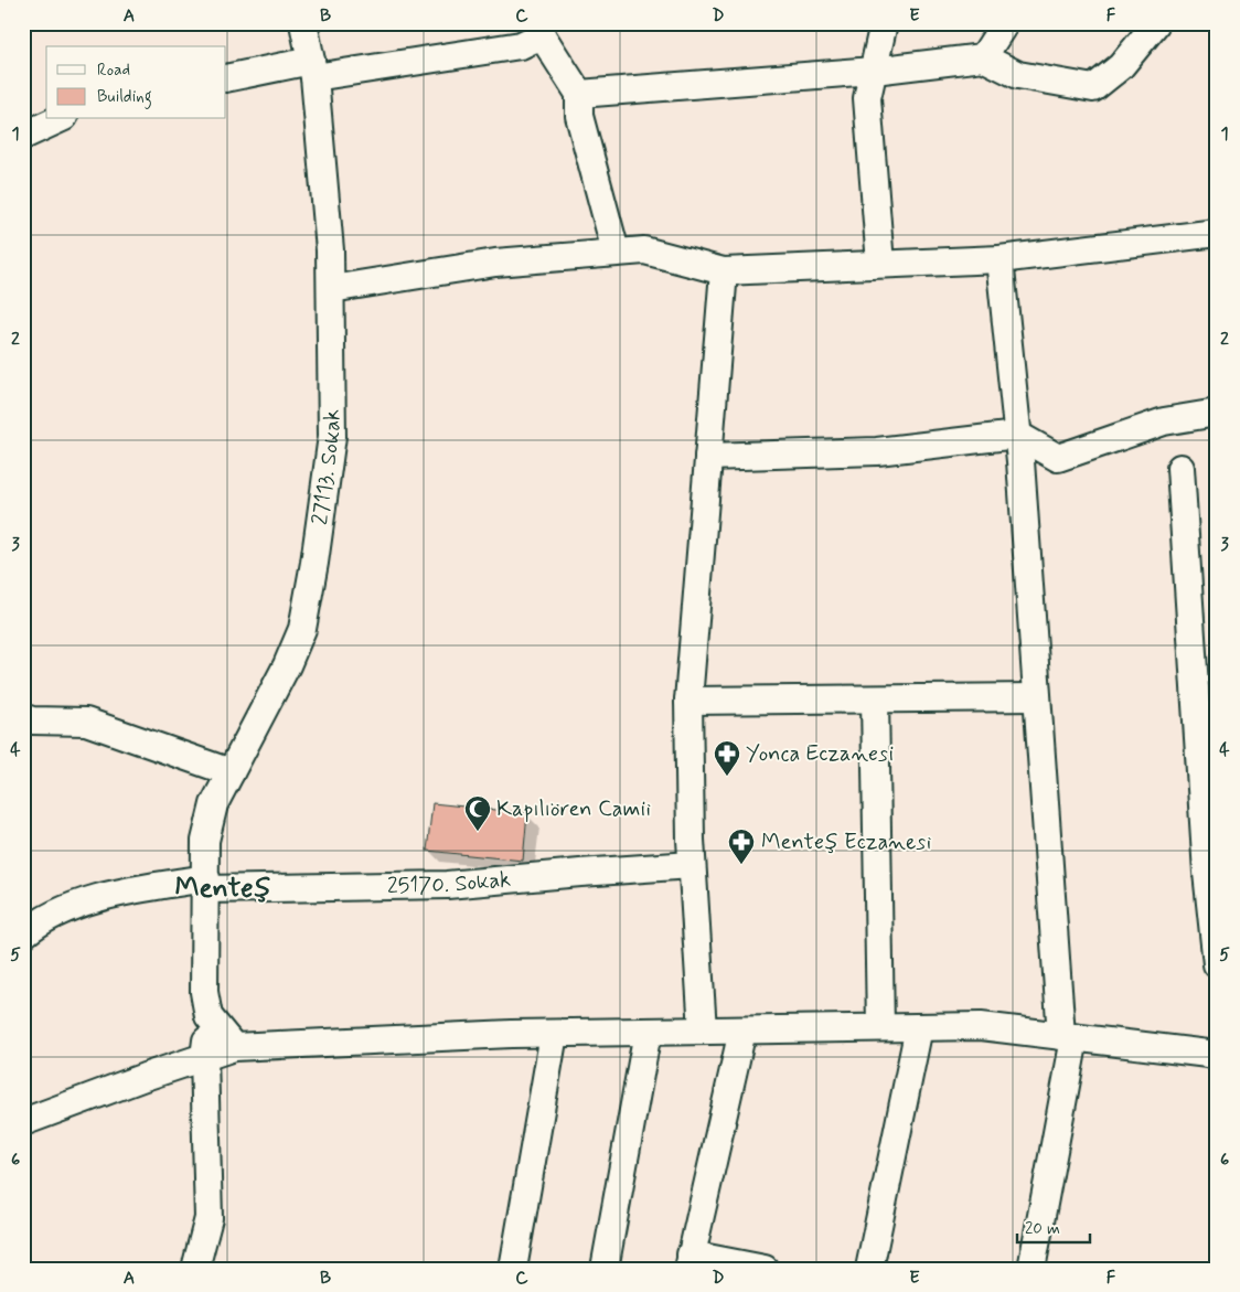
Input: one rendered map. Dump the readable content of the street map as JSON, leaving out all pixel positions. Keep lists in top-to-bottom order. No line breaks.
{"streets":{"street":["27113. Sokak","25170. Sokak"]},"crossings":[["27113. Sokak","25170. Sokak"]],"districts":["Menteş"],"places":{"pharmacy":["Yonca Eczanesi","Menteş Eczanesi"],"mosque":["Kapılıören Camii"]},"legend":["Road","Building"],"scale_bar":"20 m","grid":{"columns":["A","B","C","D","E","F"],"rows":["1","2","3","4","5","6"]}}
